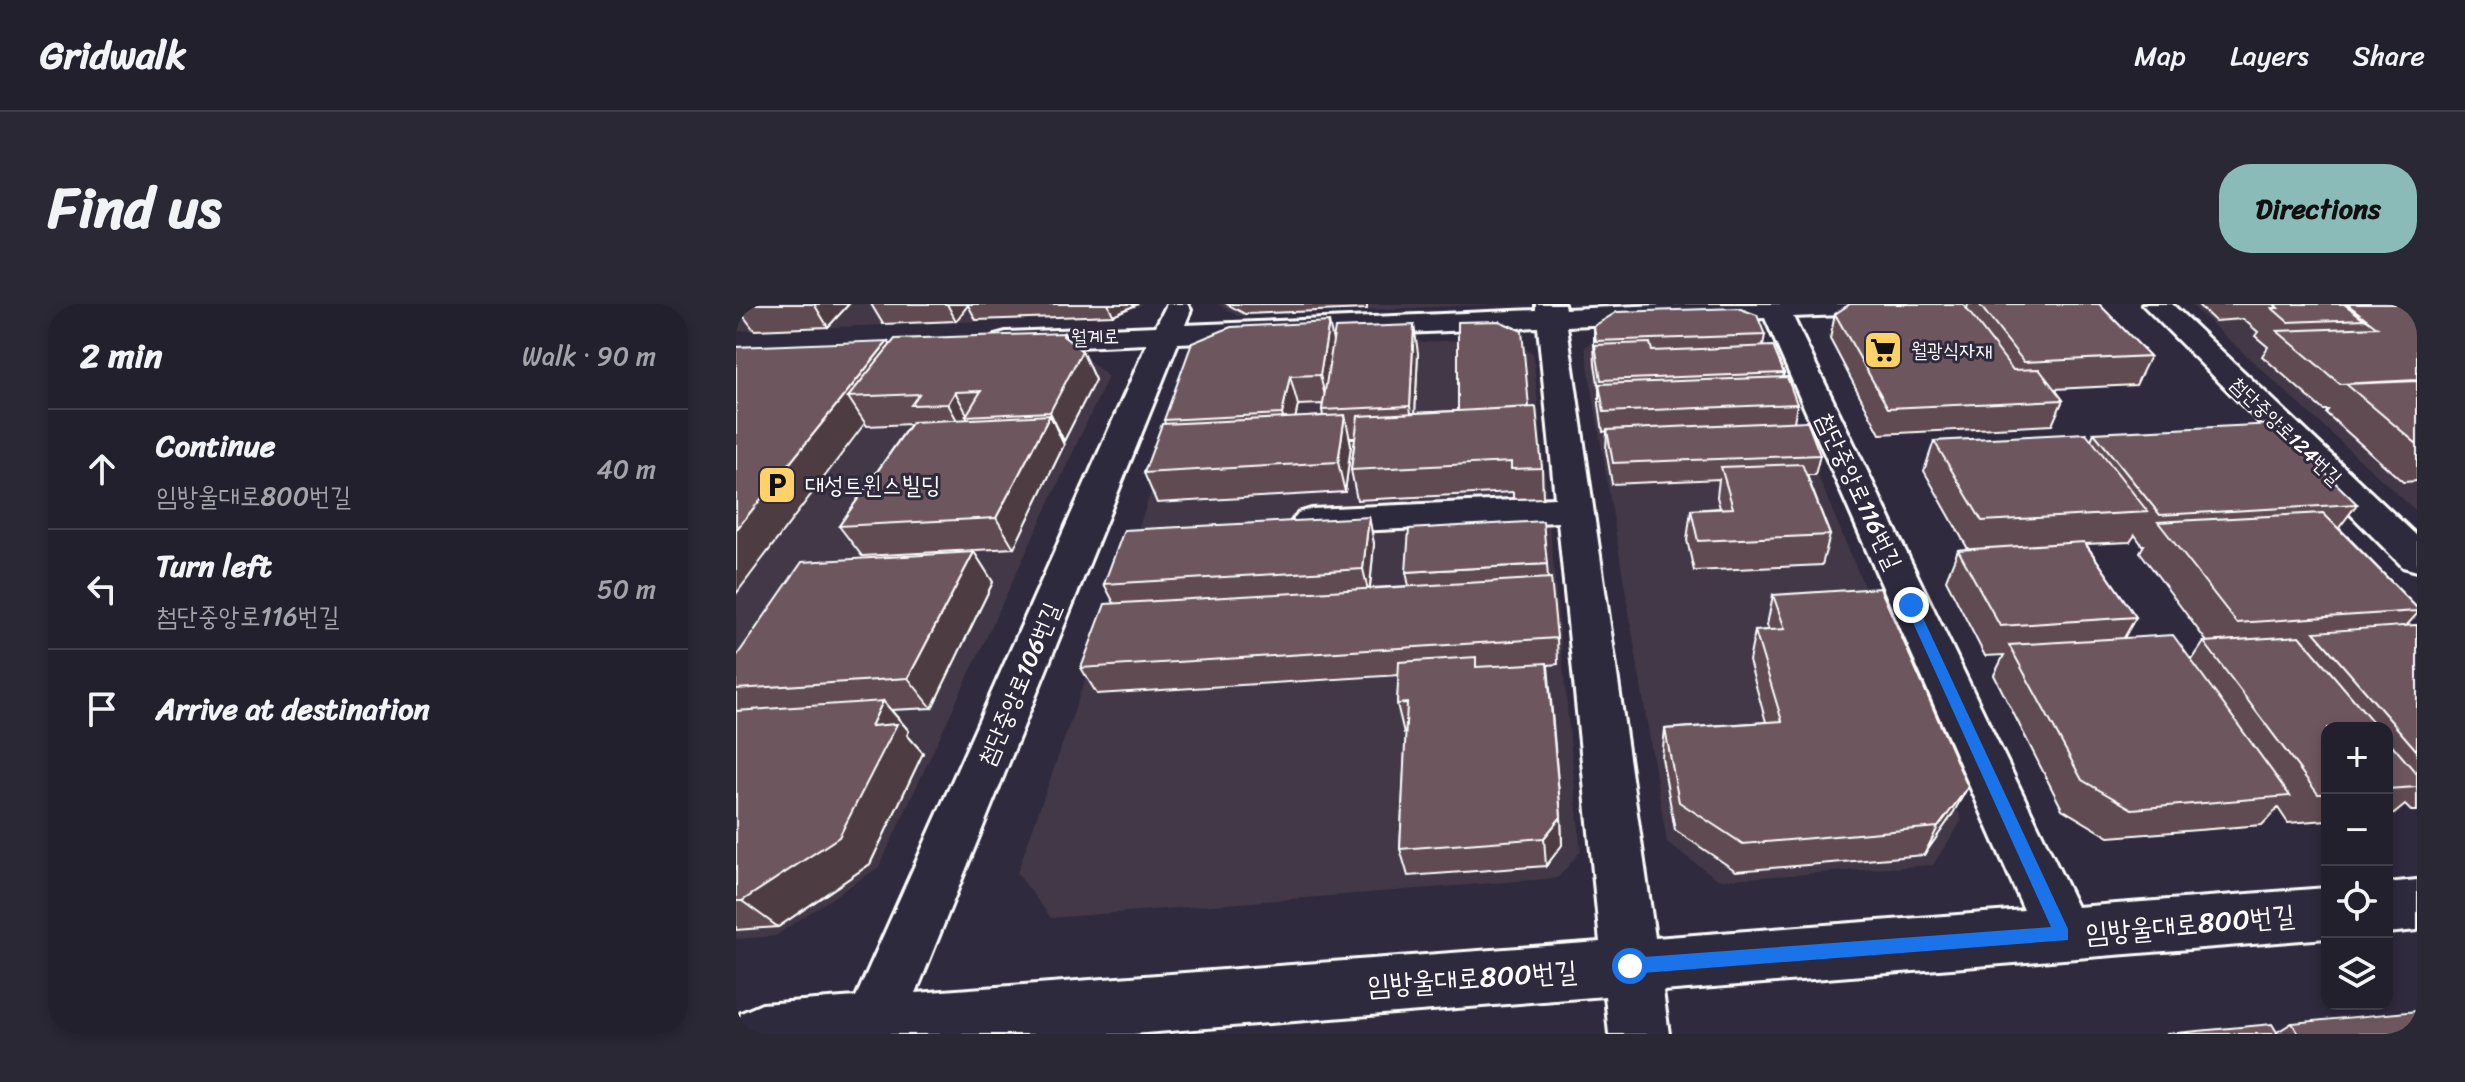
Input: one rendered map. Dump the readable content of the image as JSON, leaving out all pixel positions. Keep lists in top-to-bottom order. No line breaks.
{"streets":{"street":["월계로","첨단중앙로124번길","첨단중앙로116번길","첨단중앙로106번길","임방울대로800번길"]},"crossings":[["월계로","첨단중앙로106번길"],["첨단중앙로116번길","임방울대로800번길"],["첨단중앙로106번길","임방울대로800번길"]],"places":{"supermarket":["월광식자재"],"parking":["대성트윈스빌딩"]},"page":{"header":"Gridwalk","nav":["Map","Layers","Share"],"title":"Find us","buttons":"Directions","heading":["2 min","Walk · 90 m"],"list":[["Continue","임방울대로800번길","40 m"],["Turn left","첨단중앙로116번길","50 m"],"Arrive at destination"],"map_buttons":["+","−"]}}
